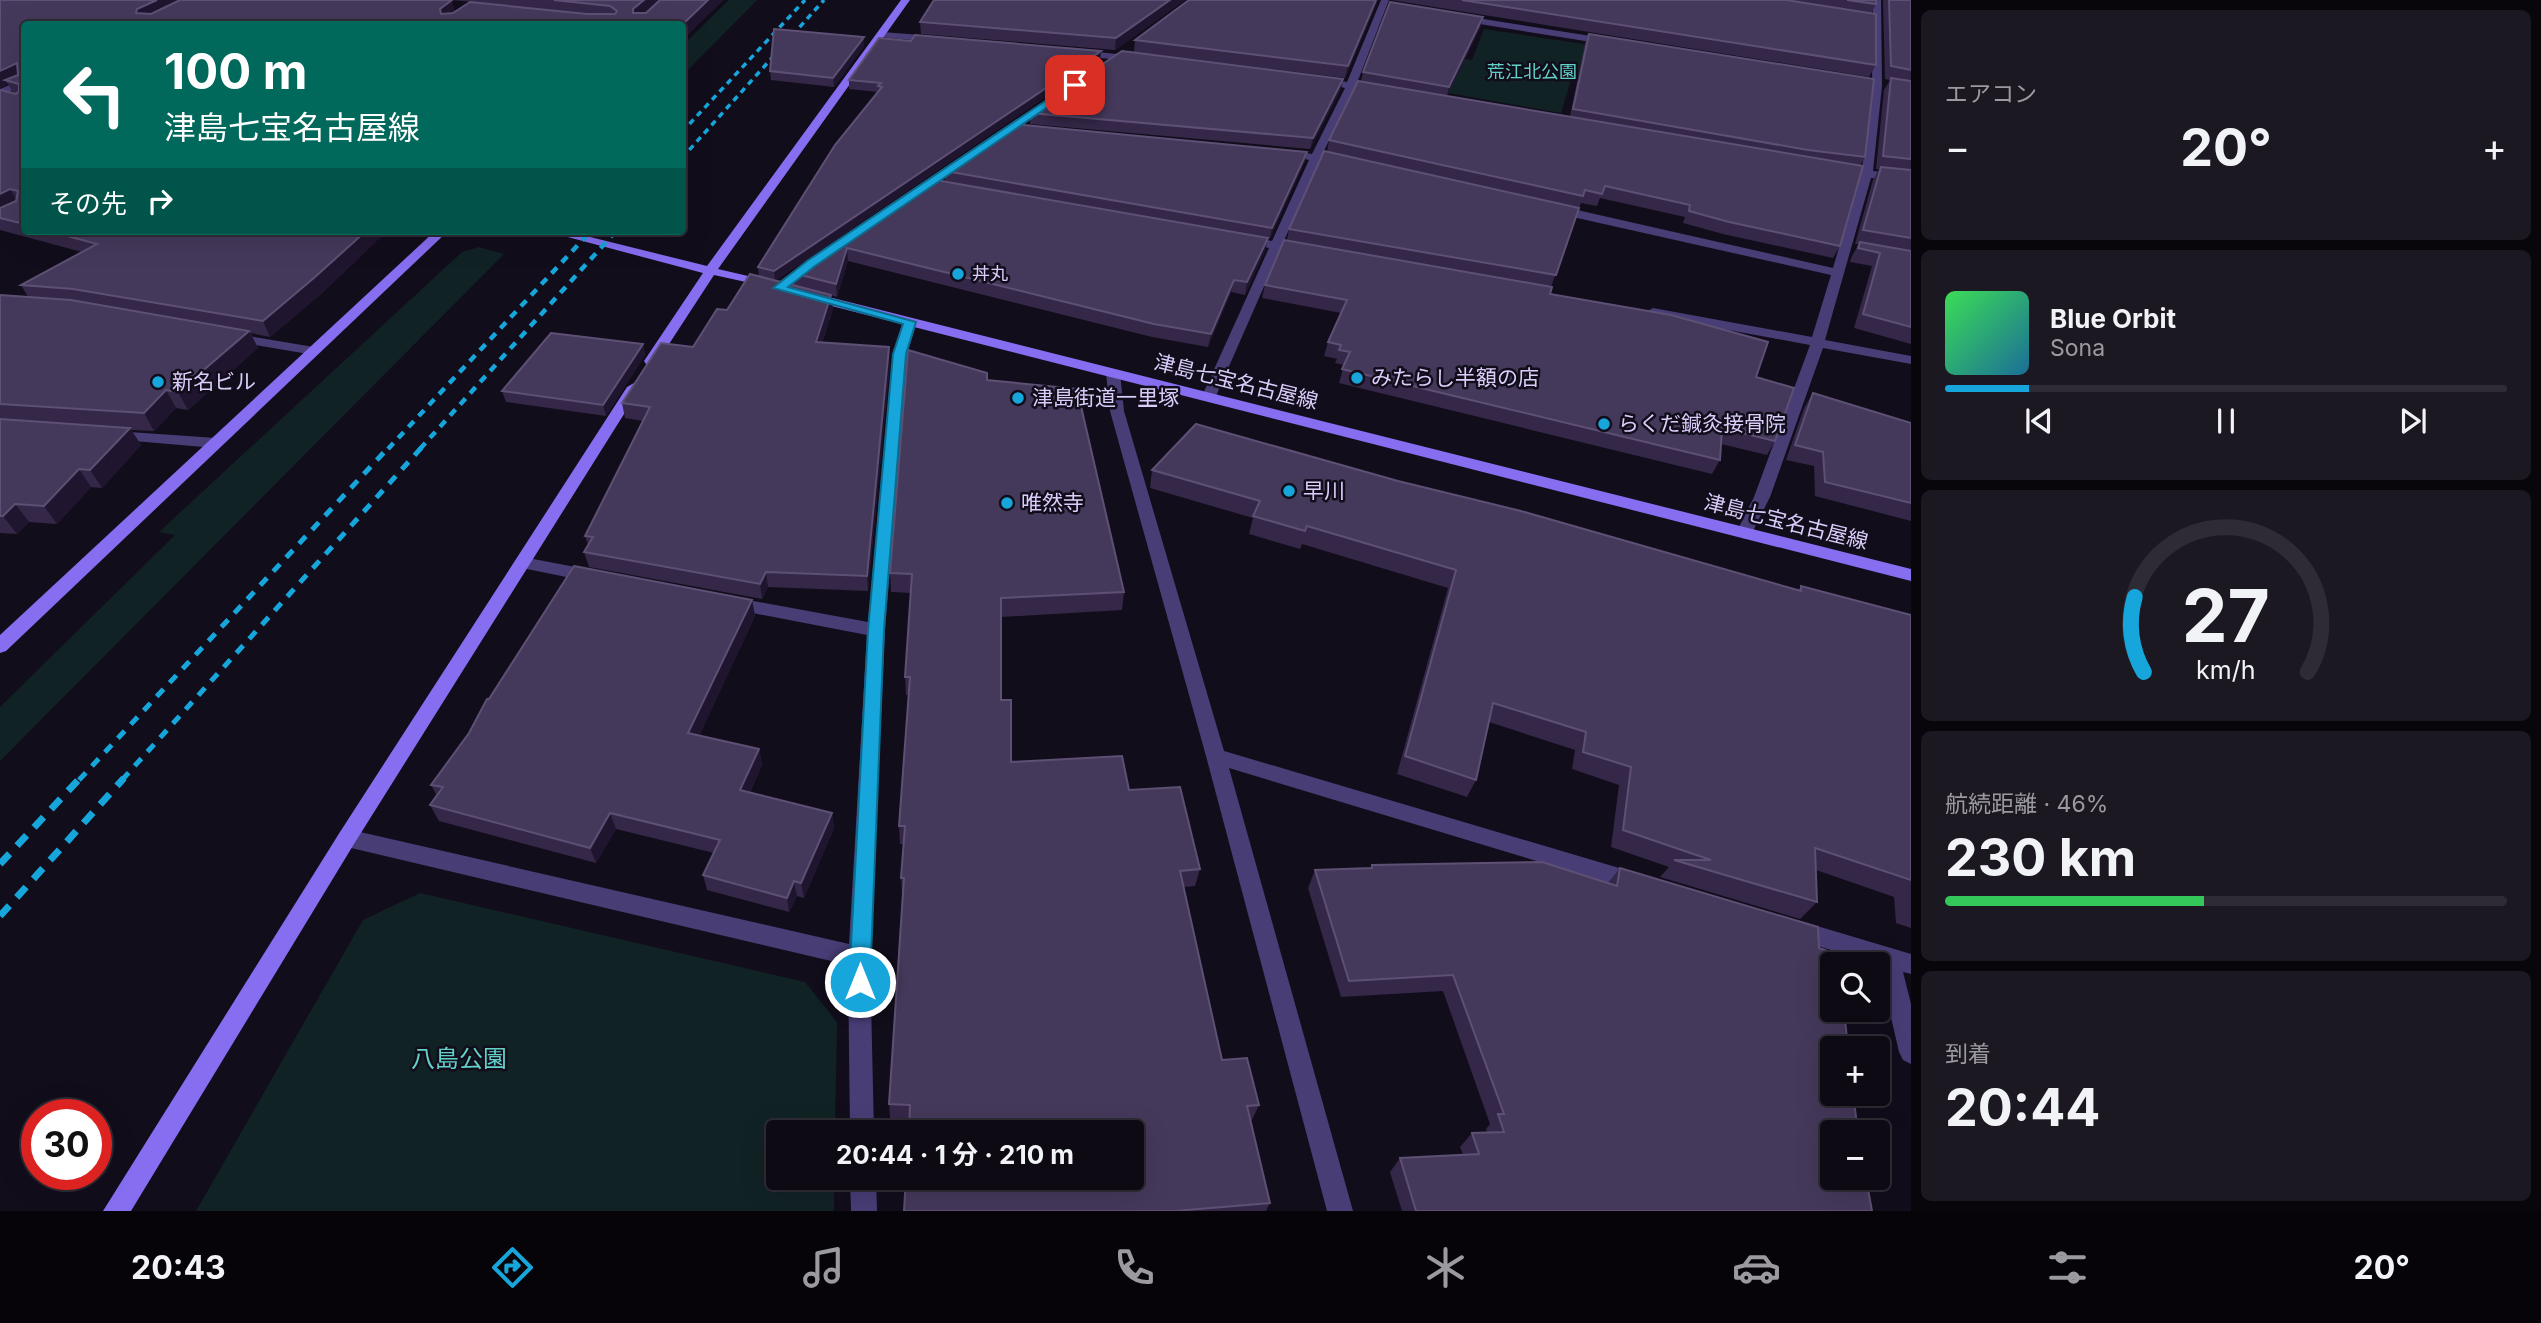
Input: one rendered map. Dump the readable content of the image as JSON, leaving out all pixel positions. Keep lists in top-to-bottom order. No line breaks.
{"streets":{"street":["津島七宝名古屋線"]},"parks":["荒江北公園","八島公園"],"places":["丼丸","みたらし半額の店","新名ビル","津島街道一里塚","らくだ鍼灸接骨院","早川","唯然寺"],"page":{"tile":["エアコン",["航続距離 · 46%","230 km"],["到着","20:44"]],"turn":["100 m","津島七宝名古屋線"],"heat":["−","20°","+"],"then":"その先","song":["Blue Orbit","Sona"],"map_buttons":["+","−"],"limit":"30","trip":"20:44 · 1 分 · 210 m","tabs":["20:43","20°"],"gauge":["27","km/h"]}}
